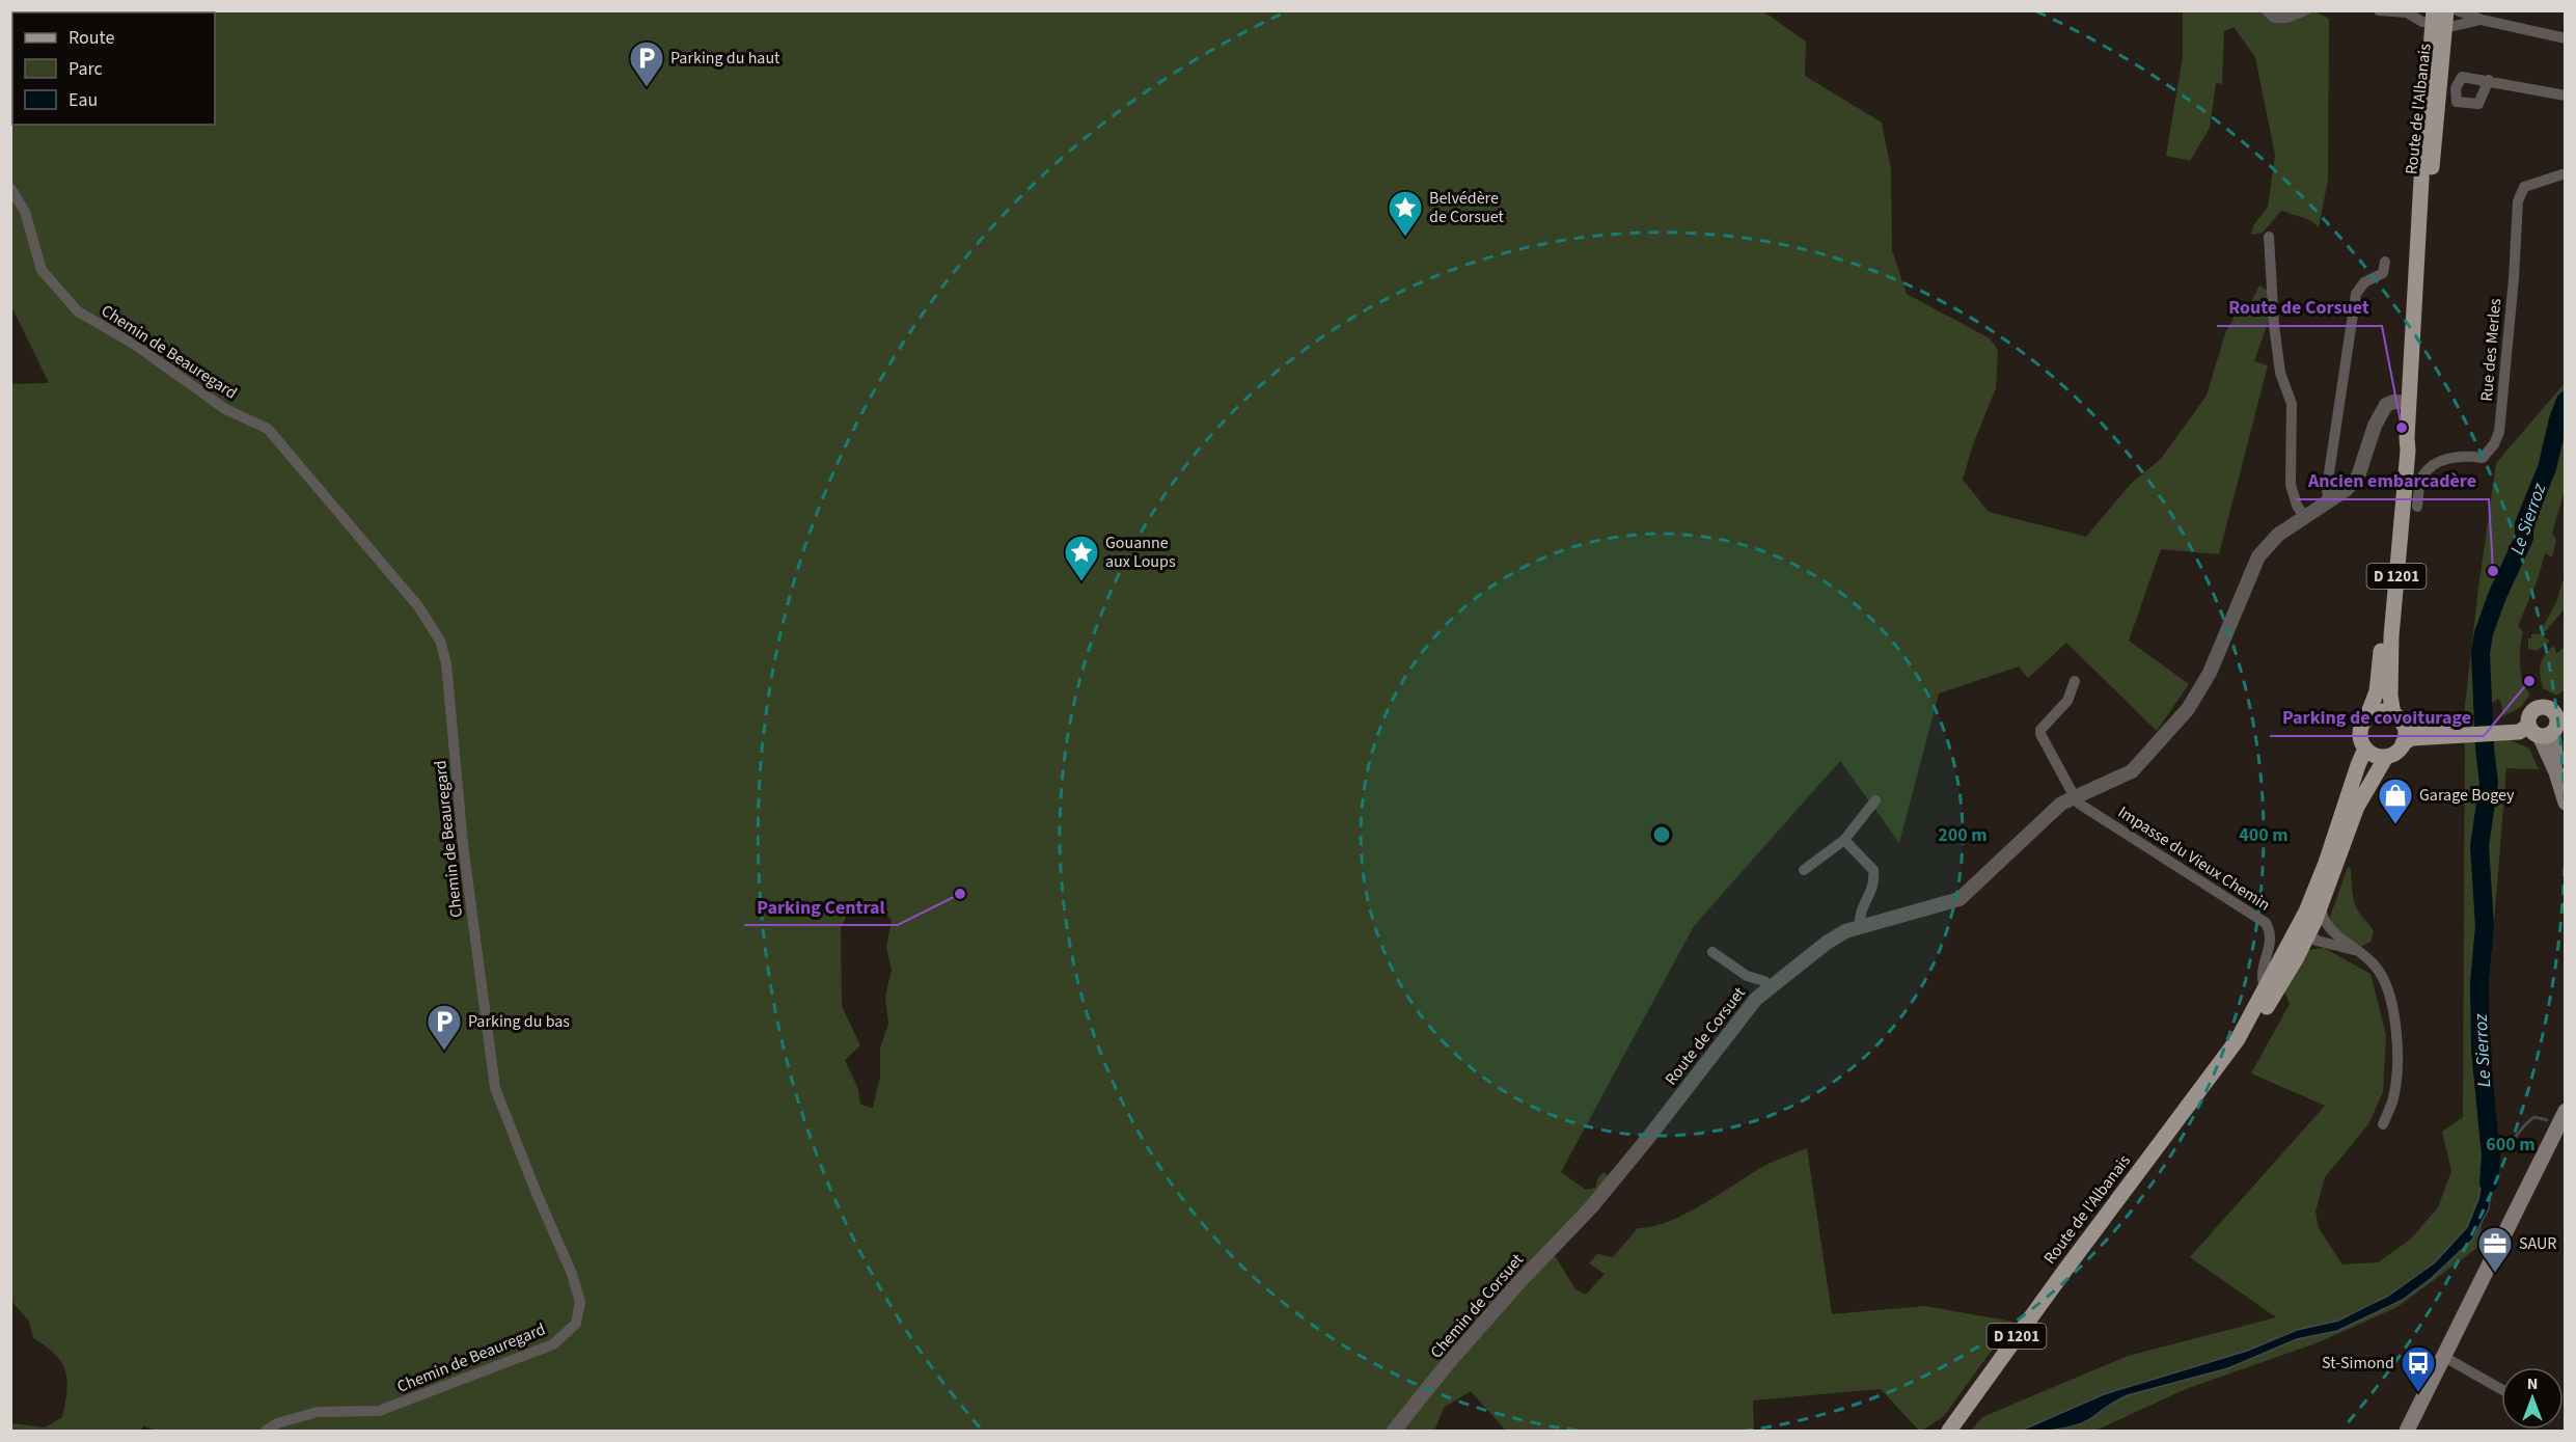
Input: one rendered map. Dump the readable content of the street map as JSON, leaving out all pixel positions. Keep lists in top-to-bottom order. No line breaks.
{"streets":{"main road":["Route de l'Albanais","D 1201"],"street":["Rue des Merles","Chemin de Beauregard","Impasse du Vieux Chemin","Route de Corsuet","Chemin de Corsuet"]},"crossings":[["Route de l'Albanais","D 1201"],["Route de l'Albanais","Impasse du Vieux Chemin"],["Route de l'Albanais","Route de Corsuet"],["Impasse du Vieux Chemin","Route de Corsuet"],["Route de Corsuet","Chemin de Corsuet"]],"water":["Le Sierroz"],"places":{"parking":["Parking du haut","Parking du bas"],"place":["Belvédère de Corsuet","Gouanne aux Loups"],"other":["Route de Corsuet","Ancien embarcadère","Parking de covoiturage","Parking Central"],"shop":["Garage Bogey"],"office":["SAUR"],"bus stop":["St-Simond"]},"legend":["Route","Parc","Eau"],"north":"top","rings":["200 m","400 m","600 m"]}
